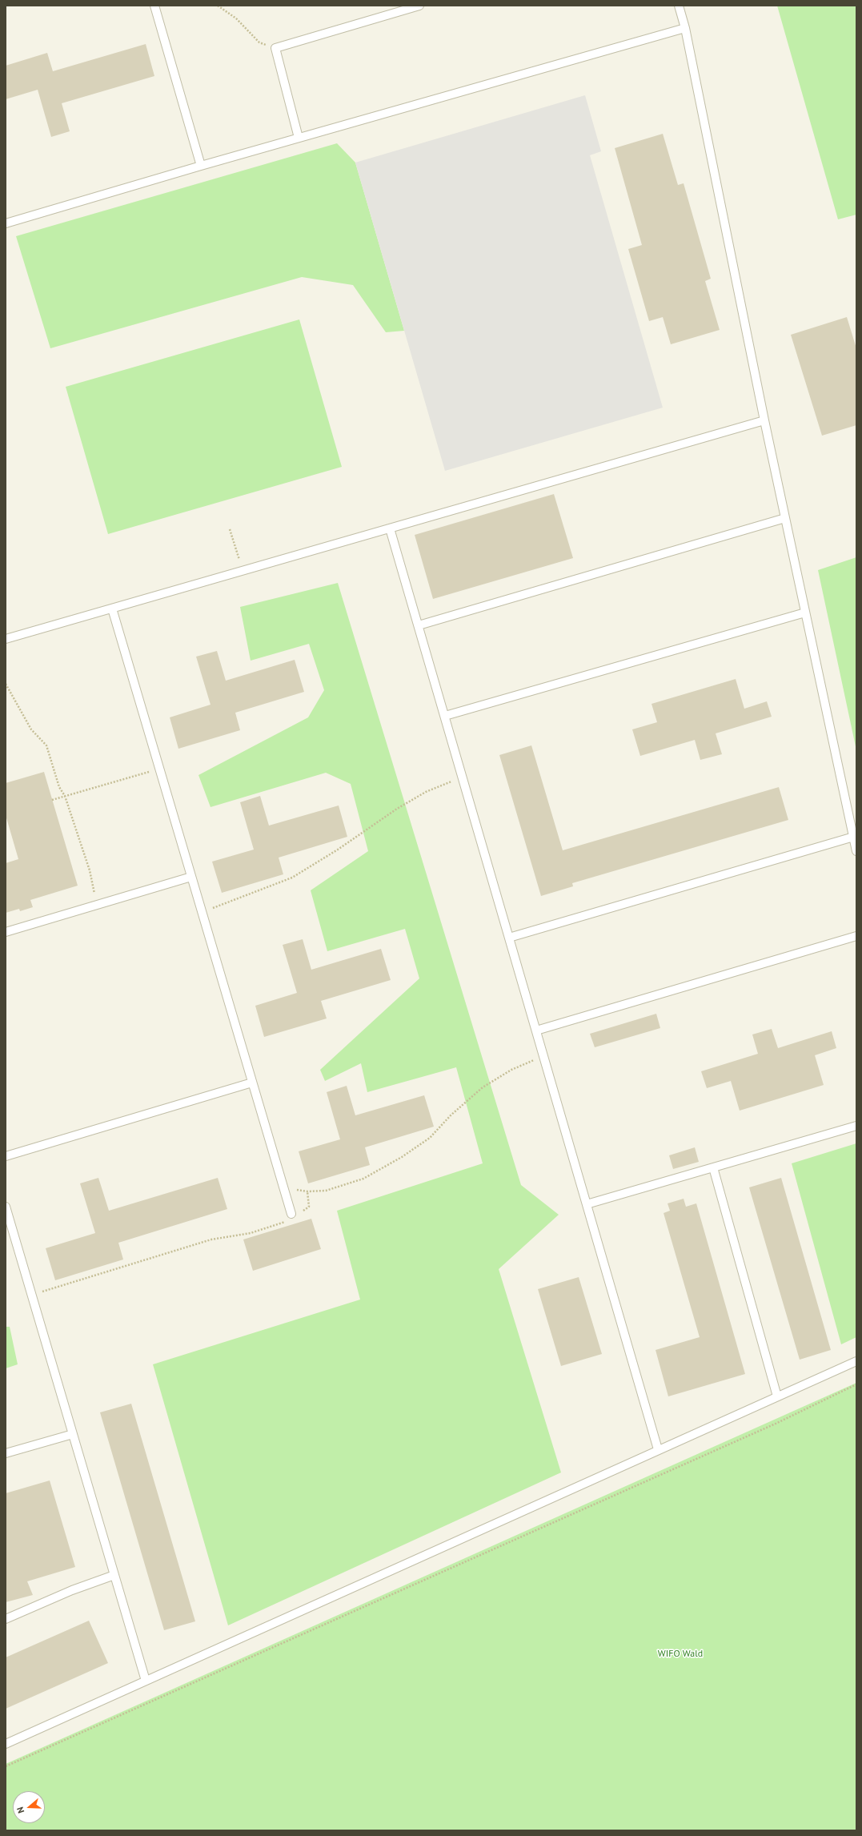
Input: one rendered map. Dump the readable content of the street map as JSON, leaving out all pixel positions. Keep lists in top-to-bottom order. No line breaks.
{"parks":["WIFO Wald"],"north":"left"}
